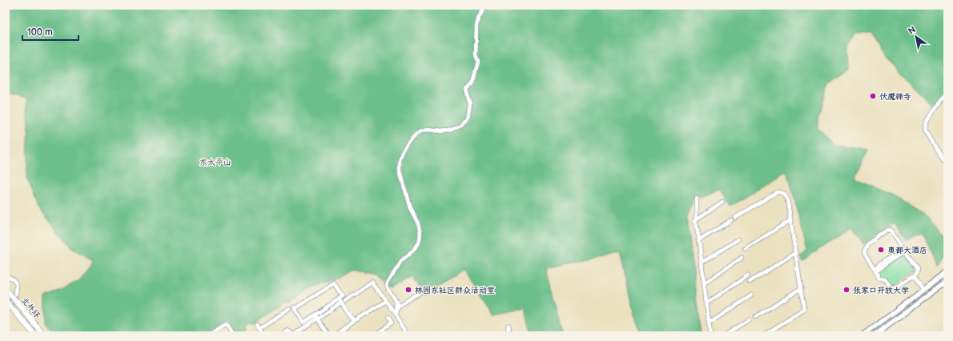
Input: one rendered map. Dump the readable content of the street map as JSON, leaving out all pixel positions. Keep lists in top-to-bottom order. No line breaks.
{"streets":{"highway":["北外环"]},"parks":["东太平山"],"places":["伏魔禅寺","奥都大酒店","林园东社区群众活动室","张家口开放大学"],"scale_bar":"100 m","north":"top left"}
